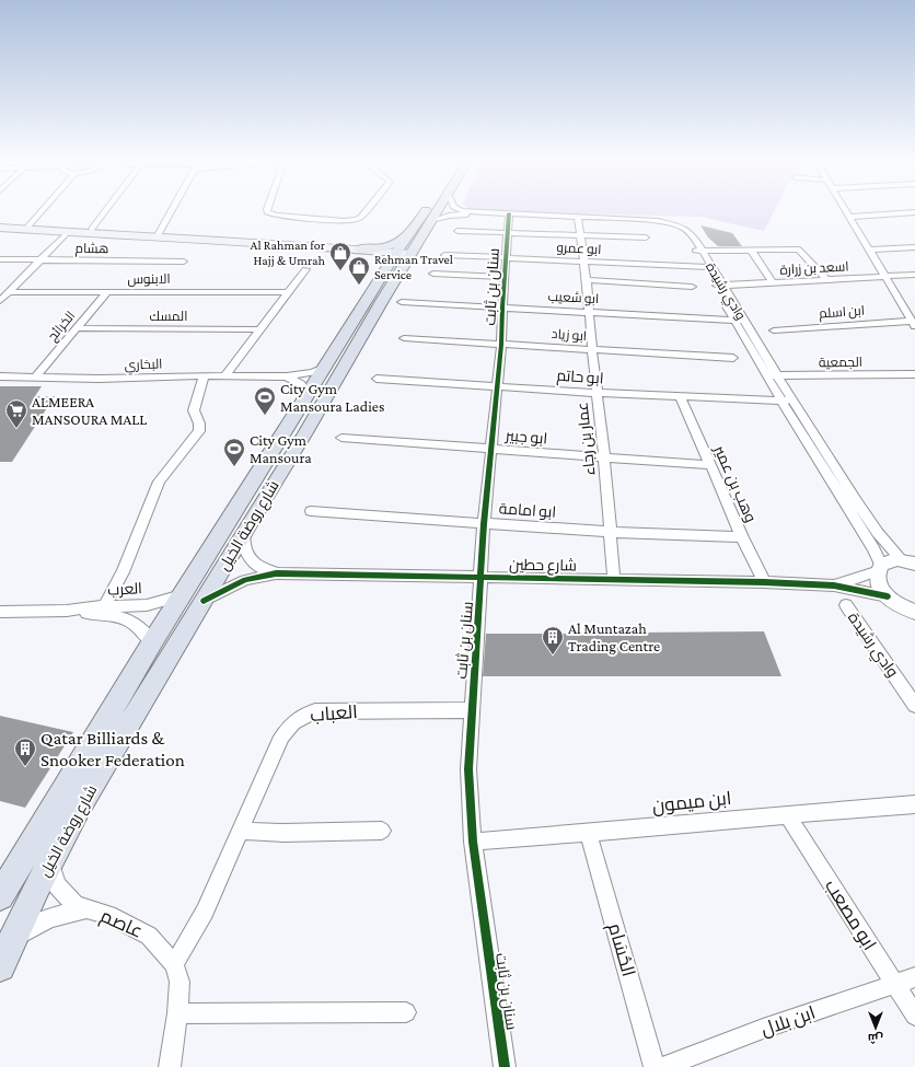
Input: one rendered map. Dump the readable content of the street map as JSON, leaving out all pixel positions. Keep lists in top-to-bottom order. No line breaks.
{"streets":{"main road":["شارع روضة الخيل"],"street":["هشام","ابو عمرو","اسعد بن زرارة","الابنوس","سنان بن ثابت","وادي رشيدة","ابو شعيب","ابن اسلم","المسك","الخرائج","ابو زياد","الجمعية","البخاري","ابو حاتم","ابو جبير","عمار بن رجاء","وهب بن عمير","ابو امامة","شارع حطين","العرب","العباب","ابن ميمون","ابو مصعب","عاصم","الحُسَام","ابن بلال"]},"crossings":[["ابو عمرو","سنان بن ثابت"],["ابو عمرو","وادي رشيدة"],["ابو عمرو","عمار بن رجاء"],["اسعد بن زرارة","وادي رشيدة"],["الابنوس","الخرائج"],["سنان بن ثابت","وادي رشيدة"],["سنان بن ثابت","ابو شعيب"],["سنان بن ثابت","ابو زياد"],["سنان بن ثابت","ابو حاتم"],["سنان بن ثابت","ابو جبير"],["سنان بن ثابت","ابو امامة"],["سنان بن ثابت","شارع حطين"],["سنان بن ثابت","العباب"],["سنان بن ثابت","ابن ميمون"],["وادي رشيدة","ابو شعيب"],["وادي رشيدة","الجمعية"],["وادي رشيدة","ابو حاتم"],["وادي رشيدة","عمار بن رجاء"],["وادي رشيدة","شارع روضة الخيل"],["وادي رشيدة","شارع حطين"],["ابو شعيب","عمار بن رجاء"],["المسك","الخرائج"],["الخرائج","البخاري"],["ابو زياد","عمار بن رجاء"],["البخاري","شارع روضة الخيل"],["ابو حاتم","عمار بن رجاء"],["ابو حاتم","وهب بن عمير"],["ابو جبير","عمار بن رجاء"],["ابو جبير","وهب بن عمير"],["عمار بن رجاء","ابو امامة"],["عمار بن رجاء","شارع حطين"],["وهب بن عمير","ابو امامة"],["وهب بن عمير","شارع حطين"],["شارع روضة الخيل","شارع حطين"],["شارع روضة الخيل","العرب"],["شارع روضة الخيل","عاصم"],["العباب","عاصم"],["ابن ميمون","ابو مصعب"],["ابن ميمون","الحُسَام"],["ابو مصعب","ابن بلال"]],"places":{"shop":["Al Rahman for Hajj & Umrah","Rehman Travel Service"],"sports":["City Gym Mansoura Ladies","City Gym Mansoura"],"supermarket":["ALMEERA MANSOURA MALL"],"building":["Al Muntazah Trading Centre","Qatar Billiards & Snooker Federation"]},"north":"bottom"}
